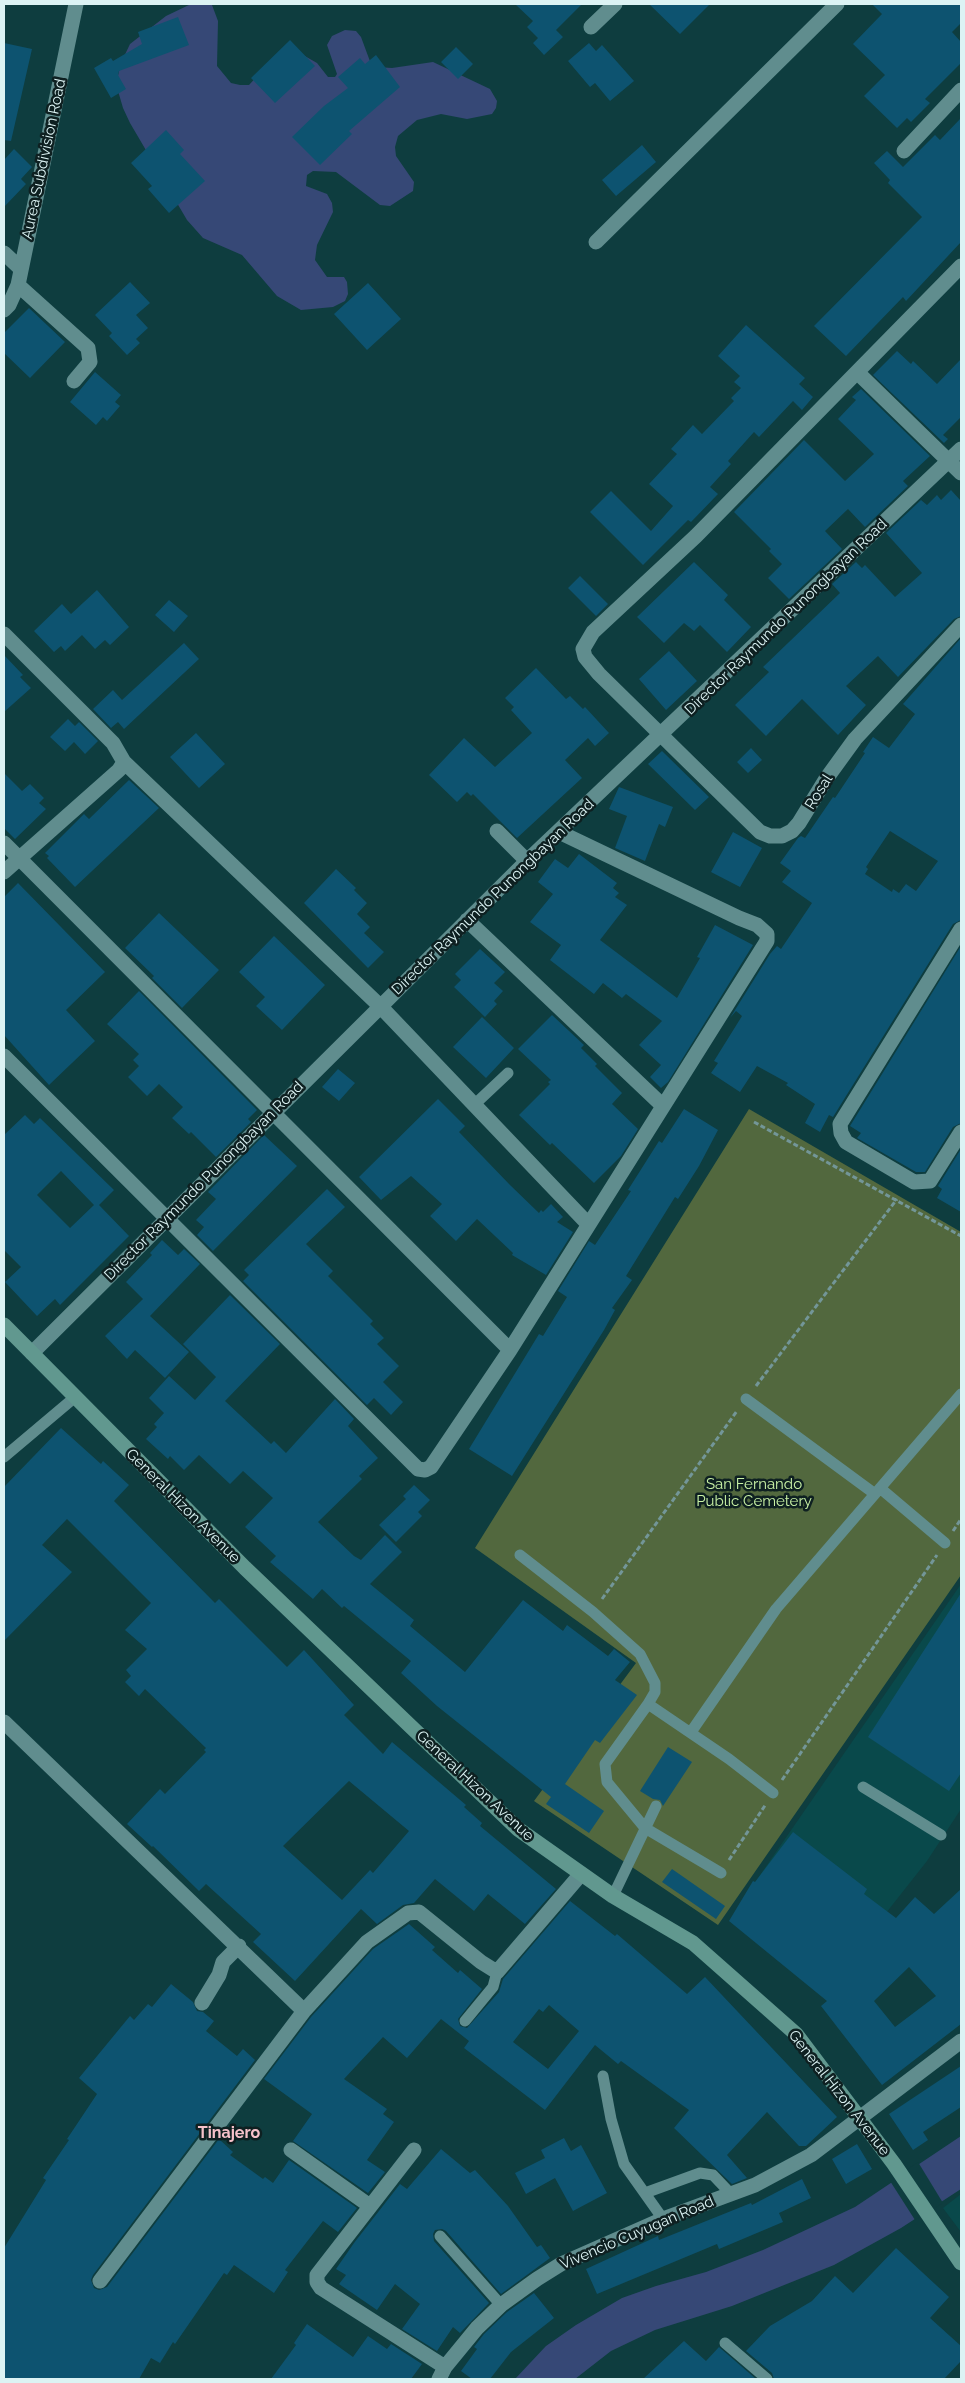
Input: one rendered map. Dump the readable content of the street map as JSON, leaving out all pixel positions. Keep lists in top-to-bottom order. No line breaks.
{"streets":{"main road":["General Hizon Avenue"],"street":["Aurea Subdivision Road","Director Raymundo Punongbayan Road","Rosal","Vivencio Cuyugan Road"]},"crossings":[["Director Raymundo Punongbayan Road","Rosal"],["Director Raymundo Punongbayan Road","General Hizon Avenue"],["General Hizon Avenue","Vivencio Cuyugan Road"]],"districts":["Tinajero"],"parks":["San Fernando Public Cemetery"]}
